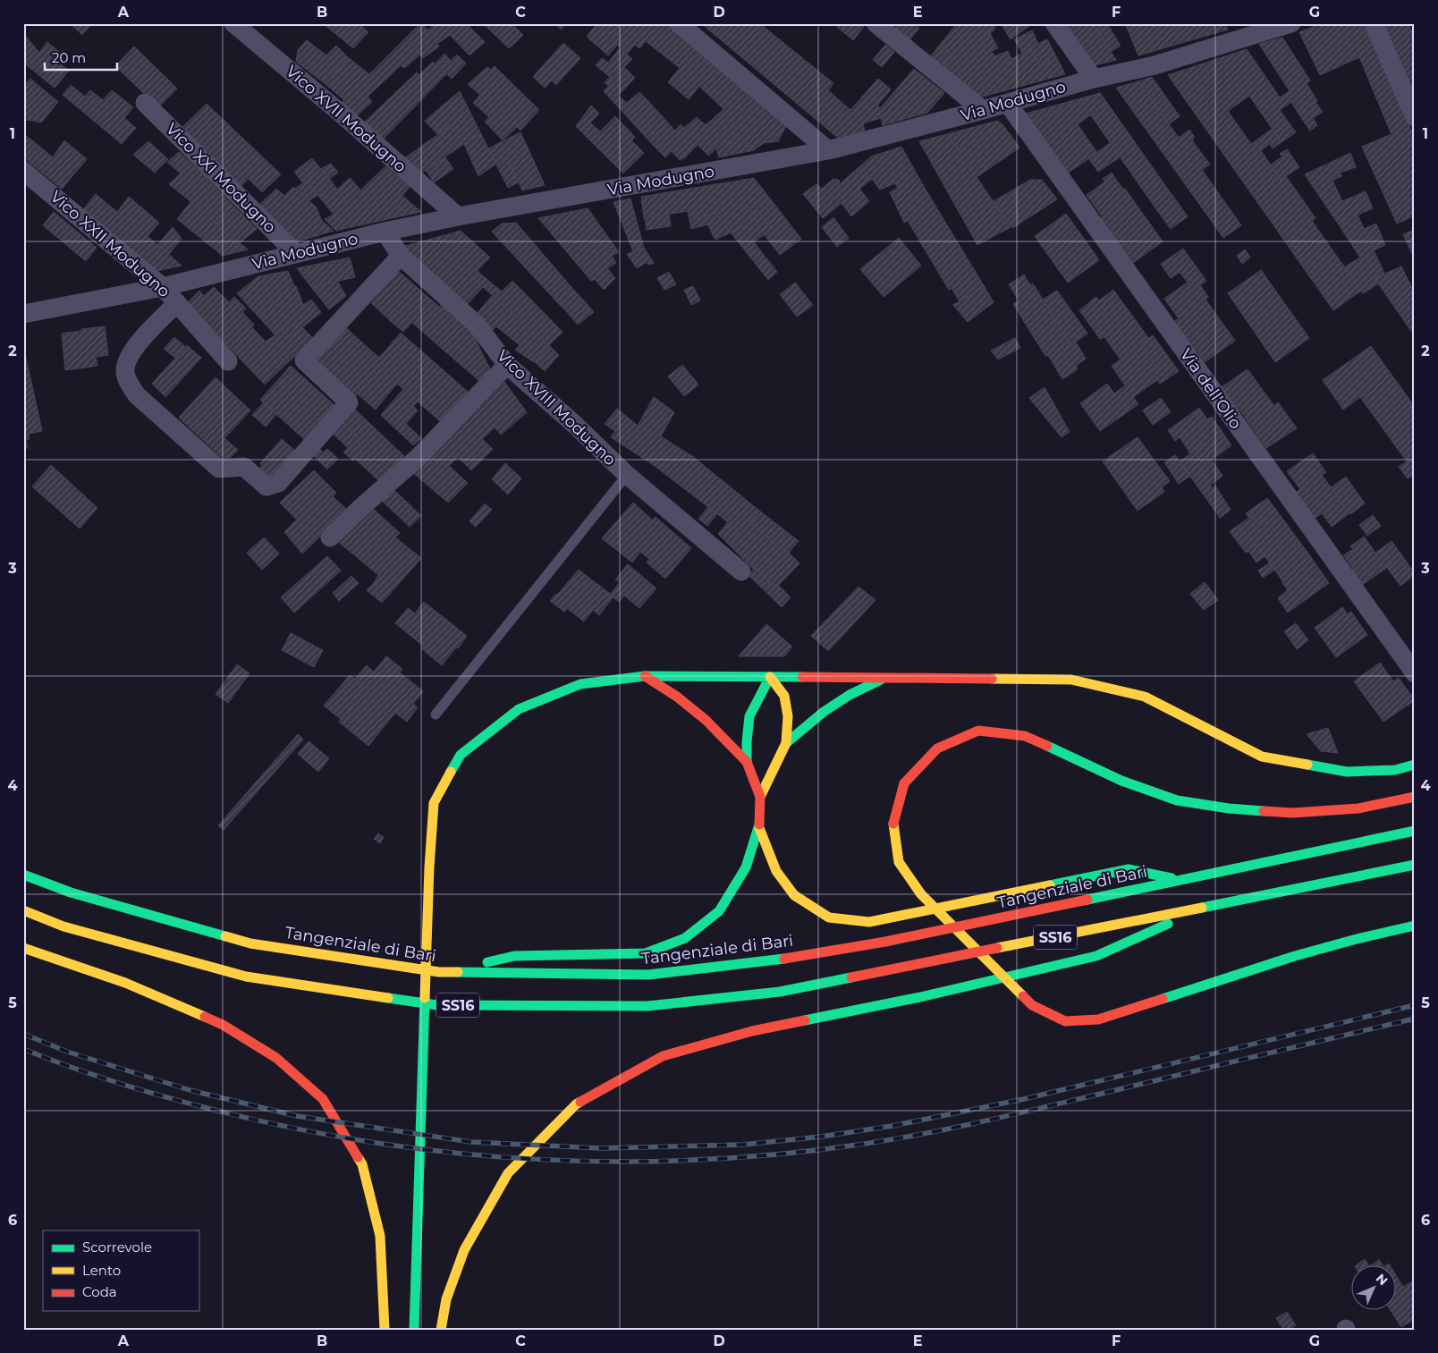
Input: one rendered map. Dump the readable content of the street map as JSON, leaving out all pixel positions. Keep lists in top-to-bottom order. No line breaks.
{"streets":{"highway":["Tangenziale di Bari","SS16"],"street":["Via Modugno","Vico XVII Modugno","Vico XXI Modugno","Vico XXII Modugno","Via dell'Olio","Vico XVIII Modugno"]},"crossings":[["Via Modugno","Vico XVII Modugno"],["Via Modugno","Vico XXI Modugno"],["Via Modugno","Vico XXII Modugno"],["Via Modugno","Via dell'Olio"],["Via Modugno","Vico XVIII Modugno"]],"legend":["Scorrevole","Lento","Coda"],"scale_bar":"20 m","north":"top right","grid":{"columns":["A","B","C","D","E","F","G"],"rows":["1","2","3","4","5","6"]}}
